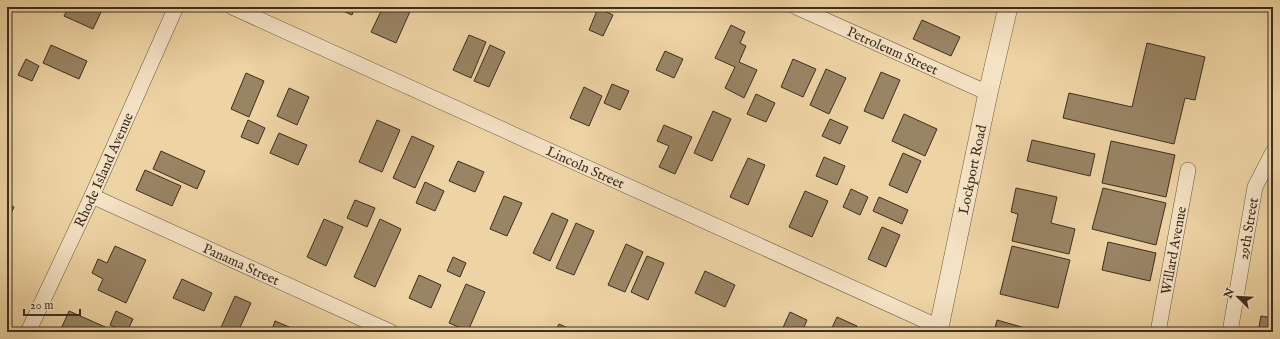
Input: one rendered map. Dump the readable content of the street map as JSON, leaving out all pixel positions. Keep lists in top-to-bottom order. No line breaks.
{"streets":{"street":["Petroleum Street","Lincoln Street","Lockport Road","Rhode Island Avenue","29th Street","Willard Avenue","Panama Street"]},"crossings":[["Petroleum Street","Lockport Road"],["Lincoln Street","Lockport Road"],["Rhode Island Avenue","Panama Street"]],"scale_bar":"20 m","north":"top left"}
